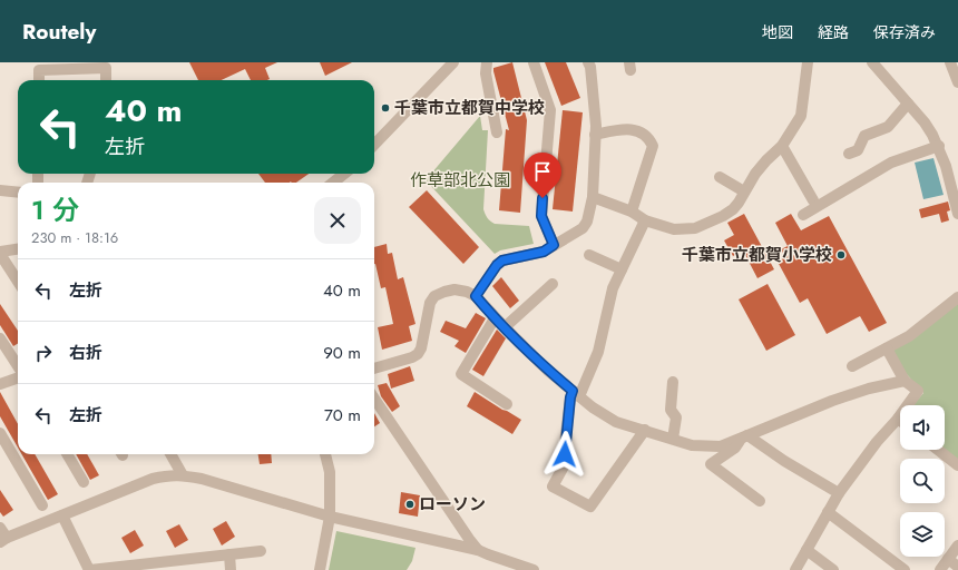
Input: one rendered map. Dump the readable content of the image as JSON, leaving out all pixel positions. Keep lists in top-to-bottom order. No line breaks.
{"parks":["作草部北公園"],"places":["千葉市立都賀中学校","千葉市立都賀小学校","ローソン"],"page":{"header":"Routely","nav":["地図","経路","保存済み"],"turn":["40 m","左折"],"heading":["1 分","230 m · 18:16"],"list":[{"name":"左折","value":"40 m"},{"name":"右折","value":"90 m"},{"name":"左折","value":"70 m"}]}}
